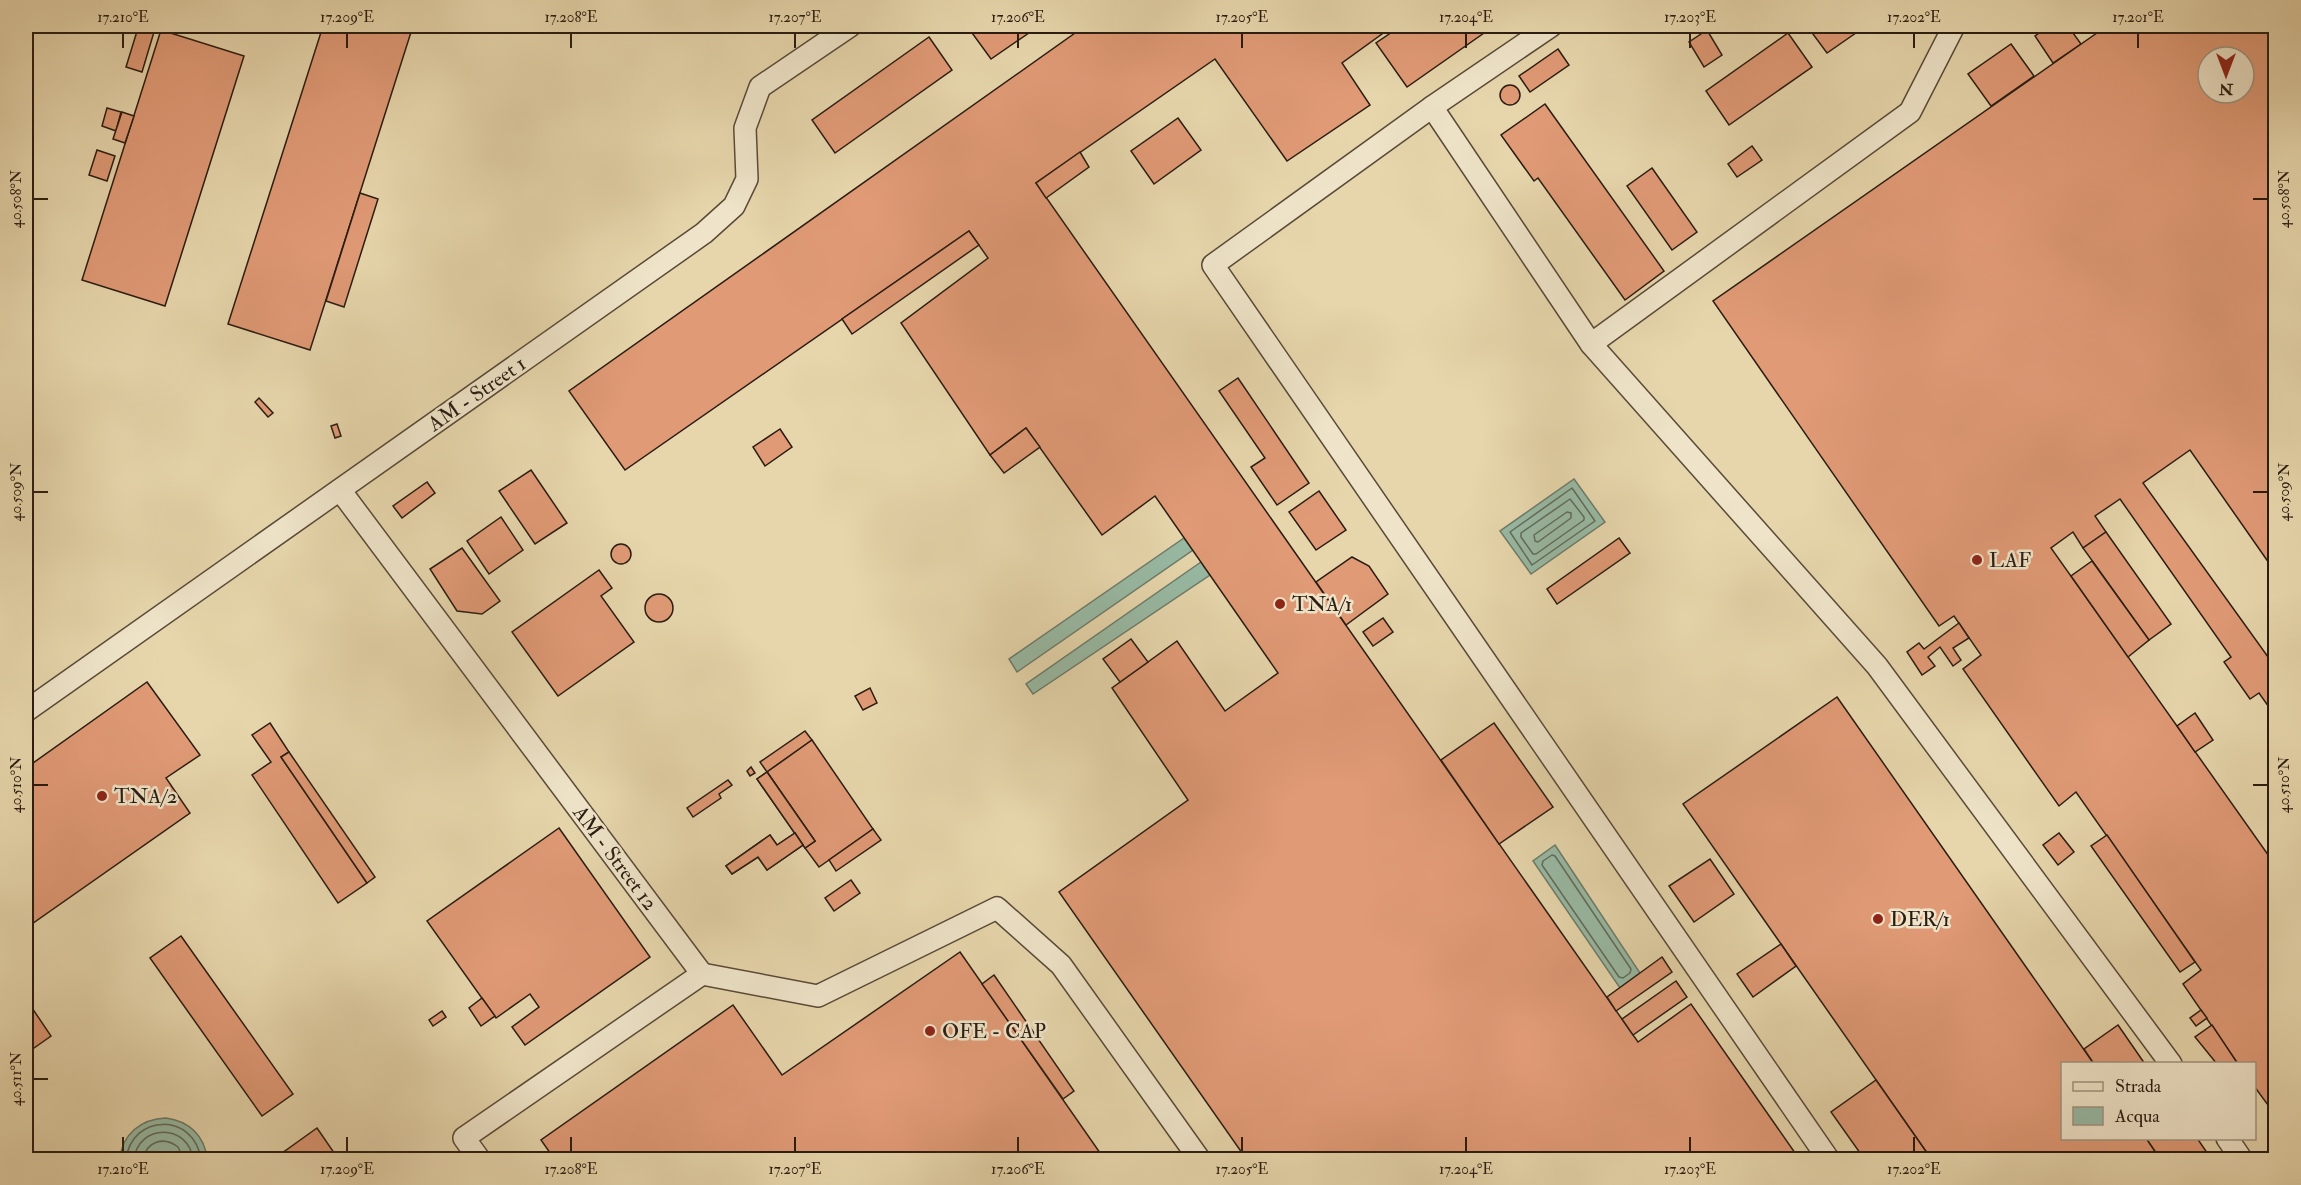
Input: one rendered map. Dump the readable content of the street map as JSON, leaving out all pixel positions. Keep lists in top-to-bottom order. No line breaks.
{"streets":{"lane":["AM - Street 1","AM - Street 12"]},"crossings":[["AM - Street 1","AM - Street 12"]],"places":["LAF","TNA/1","TNA/2","DER/1","OFE - CAP"],"legend":["Strada","Acqua"],"north":"bottom","coordinates":["17.210°E","17.209°E","17.208°E","17.207°E","17.206°E","17.205°E","17.204°E","17.203°E","17.202°E","17.201°E","40.508°N","40.509°N","40.510°N","40.511°N"]}
